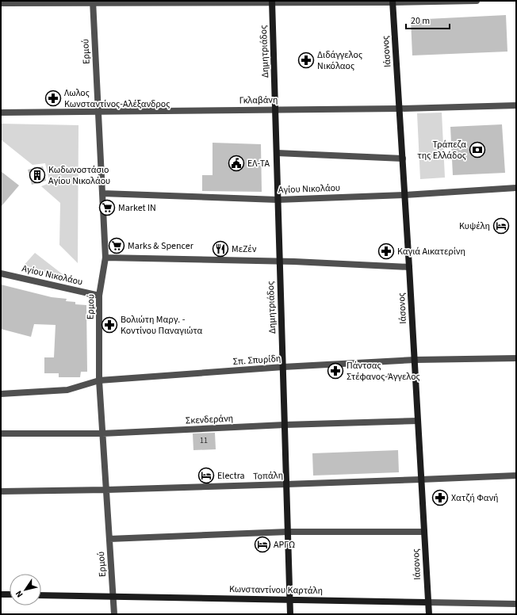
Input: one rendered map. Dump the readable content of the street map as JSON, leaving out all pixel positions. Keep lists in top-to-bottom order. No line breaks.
{"streets":{"main road":["Δημητριάδος","Ιάσονος","Κωνσταντίνου Καρτάλη"],"street":["Ερμού","Γκλαβάνη","Αγίου Νικολάου","Σπ. Σπυρίδη","Σκενδεράνη","Τοπάλη"]},"crossings":[["Ερμού","Γκλαβάνη"],["Ερμού","Αγίου Νικολάου"],["Ερμού","Σπ. Σπυρίδη"],["Ερμού","Σκενδεράνη"],["Ερμού","Τοπάλη"],["Ερμού","Κωνσταντίνου Καρτάλη"],["Δημητριάδος","Γκλαβάνη"],["Δημητριάδος","Αγίου Νικολάου"],["Δημητριάδος","Σπ. Σπυρίδη"],["Δημητριάδος","Σκενδεράνη"],["Δημητριάδος","Τοπάλη"],["Δημητριάδος","Κωνσταντίνου Καρτάλη"],["Ιάσονος","Γκλαβάνη"],["Ιάσονος","Αγίου Νικολάου"],["Ιάσονος","Σπ. Σπυρίδη"],["Ιάσονος","Σκενδεράνη"],["Ιάσονος","Τοπάλη"],["Ιάσονος","Κωνσταντίνου Καρτάλη"]],"places":{"pharmacy":["Διδάγγελος Νικόλαος","Λωλος Κωνσταντίνος-Αλέξανδρος","Καγιά Αικατερίνη","Βολιώτη Μαργ. - Κοντίνου Παναγιώτα","Πάντσας Στέφανος-Άγγελος","Χατζή Φανή"],"bank":["Τράπεζα της Ελλάδος"],"public building":["ΕΛ-ΤΑ"],"building":["Κωδωνοστάσιο Αγίου Νικολάου"],"supermarket":["Market IN","Marks & Spencer"],"hotel":["Κυψέλη","Electra","ΑΡΓΩ"],"restaurant":["ΜεΖέν"]},"house_numbers":["11"],"scale_bar":"20 m","north":"bottom left"}
